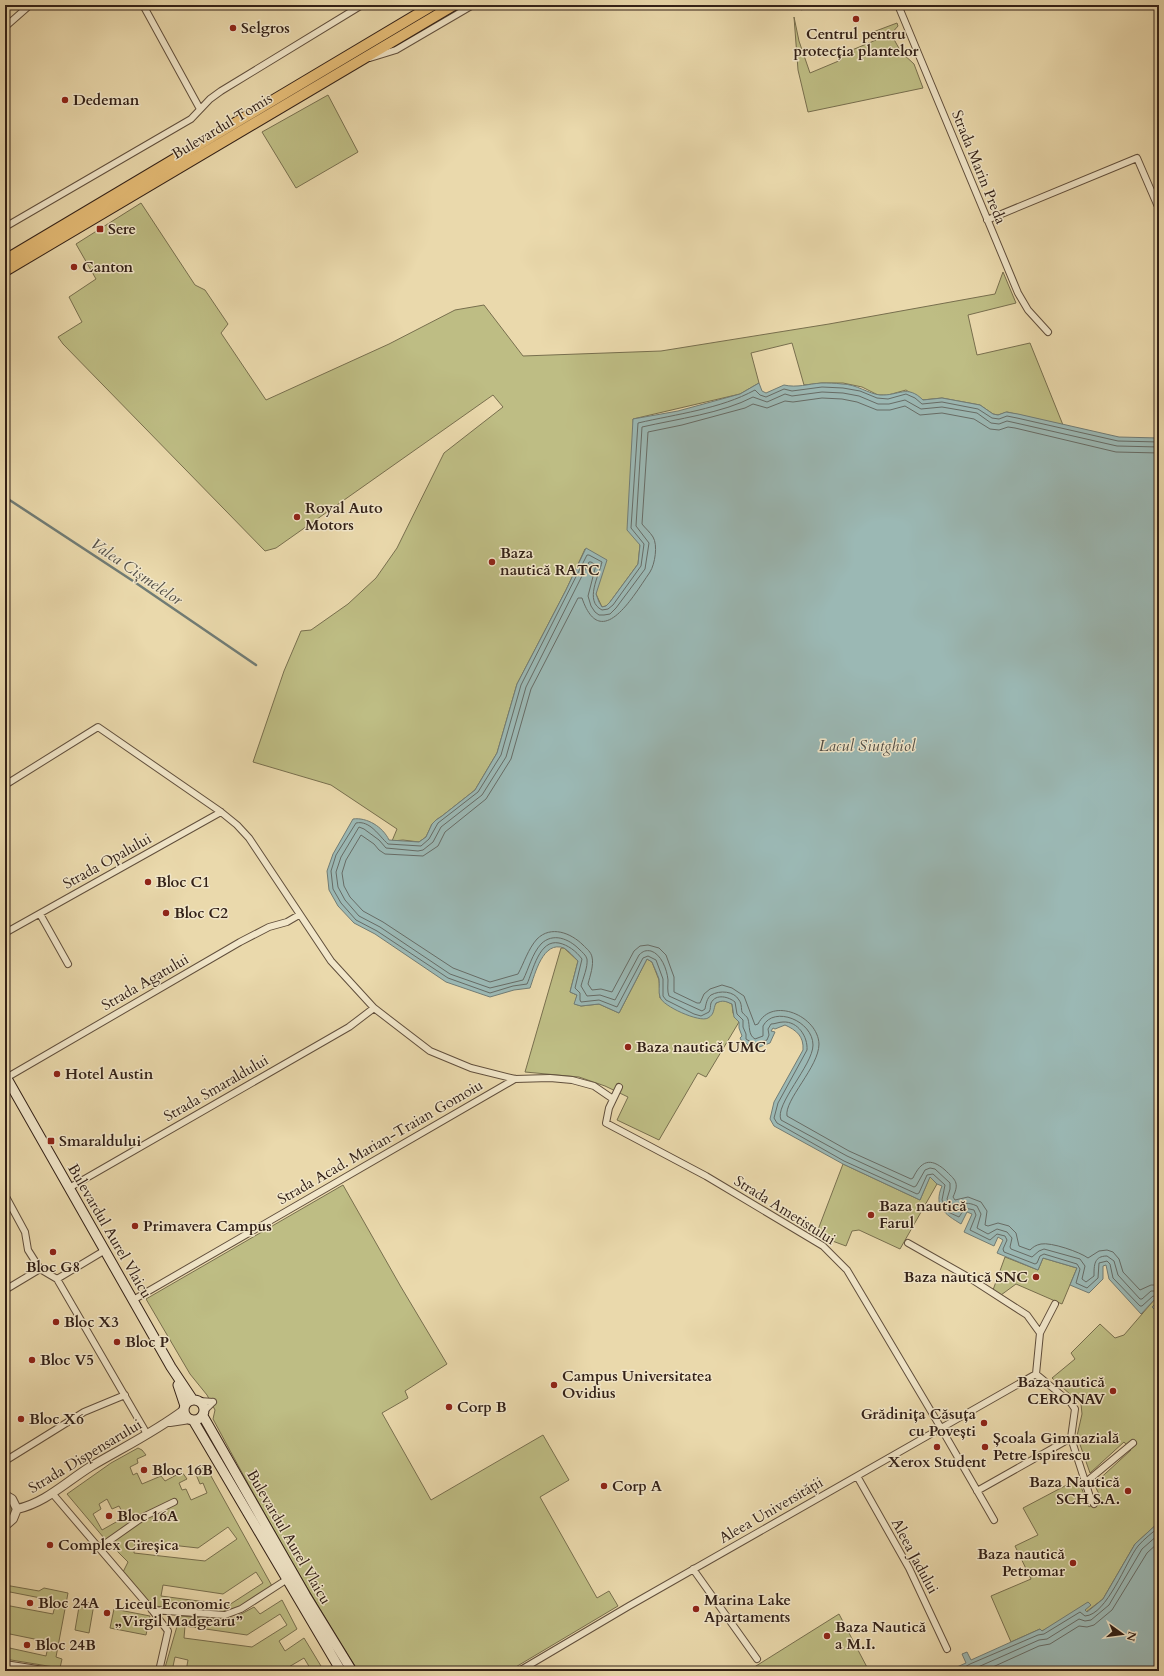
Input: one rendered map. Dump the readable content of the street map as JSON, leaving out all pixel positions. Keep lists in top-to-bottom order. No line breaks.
{"streets":{"main road":["Bulevardul Tomis","Bulevardul Aurel Vlaicu"],"street":["Strada Marin Preda","Strada Opalului","Strada Agatului","Strada Smaraldului","Strada Acad. Marian-Traian Gomoiu","Strada Ametistului","Strada Dispensarului","Aleea Universității","Aleea Jadului"]},"crossings":[["Strada Agatului","Bulevardul Aurel Vlaicu"],["Strada Smaraldului","Bulevardul Aurel Vlaicu"],["Strada Acad. Marian-Traian Gomoiu","Bulevardul Aurel Vlaicu"],["Strada Ametistului","Aleea Universității"],["Bulevardul Aurel Vlaicu","Strada Dispensarului"],["Aleea Universității","Aleea Jadului"]],"water":["Valea Cișmelelor","Lacul Siutghiol"],"places":{"other":["Centrul pentru protecția plantelor","Selgros","Dedeman","Canton","Royal Auto Motors","Baza nautică RATC","Bloc C1","Bloc C2","Baza nautică UMC","Hotel Austin","Baza nautică Farul","Primavera Campus","Bloc G8","Baza nautică SNC","Bloc X3","Bloc P","Bloc V5","Campus Universitatea Ovidius","Baza nautică CERONAV","Corp B","Bloc X6","Grădinița Căsuța cu Povești","Xerox Student","Școala Gimnazială Petre Ispirescu","Bloc 16B","Corp A","Baza Nautică SCH S.A.","Bloc 16A","Complex Cireșica","Baza nautică Petromar","Bloc 24A","Marina Lake Apartaments","Liceul Economic „Virgil Madgearu”","Baza Nautică a M.I.","Bloc 24B"],"transit":["Sere","Smaraldului"]},"north":"right"}
